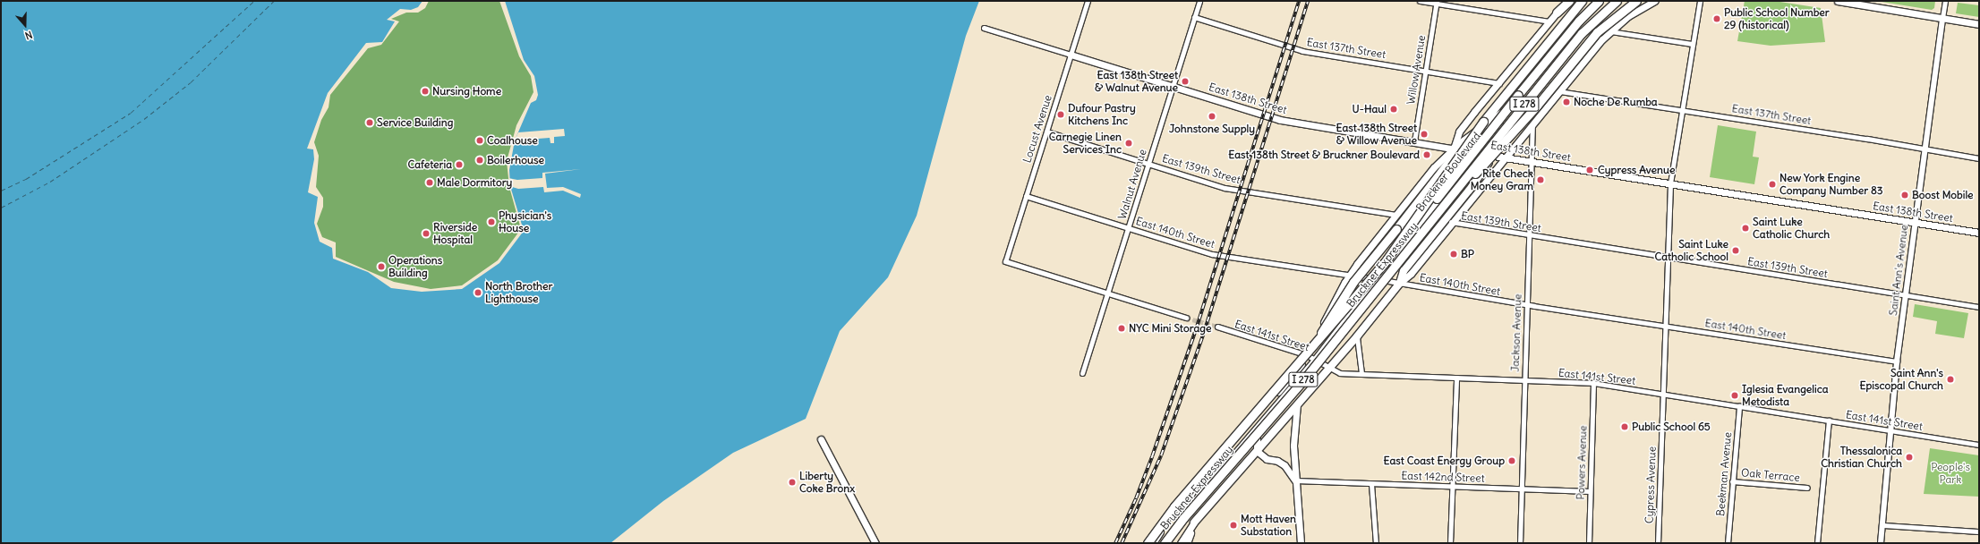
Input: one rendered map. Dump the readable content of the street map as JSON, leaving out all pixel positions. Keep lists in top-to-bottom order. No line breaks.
{"streets":{"highway":["I 278","Bruckner Expressway"],"main road":["East 138th Street","Bruckner Boulevard"],"street":["East 137th Street","Willow Avenue","Locust Avenue","East 139th Street","Walnut Avenue","East 140th Street","Saint Ann's Avenue","Jackson Avenue","East 141st Street","Powers Avenue","Beekman Avenue","Oak Terrace","East 142nd Street","Cypress Avenue"]},"crossings":[["East 137th Street","Willow Avenue"],["East 137th Street","Bruckner Boulevard"],["East 137th Street","Walnut Avenue"],["East 137th Street","Saint Ann's Avenue"],["East 137th Street","Cypress Avenue"],["Willow Avenue","East 138th Street"],["East 138th Street","Locust Avenue"],["East 138th Street","Bruckner Boulevard"],["East 138th Street","Walnut Avenue"],["East 138th Street","Saint Ann's Avenue"],["East 138th Street","Jackson Avenue"],["East 138th Street","Cypress Avenue"],["Locust Avenue","East 139th Street"],["Locust Avenue","Walnut Avenue"],["Locust Avenue","East 140th Street"],["East 139th Street","Bruckner Boulevard"],["East 139th Street","Walnut Avenue"],["East 139th Street","Saint Ann's Avenue"],["East 139th Street","Jackson Avenue"],["East 139th Street","Cypress Avenue"],["Bruckner Boulevard","East 140th Street"],["Bruckner Boulevard","East 141st Street"],["Walnut Avenue","East 140th Street"],["East 140th Street","Saint Ann's Avenue"],["East 140th Street","Jackson Avenue"],["East 140th Street","Cypress Avenue"],["Saint Ann's Avenue","East 141st Street"],["Jackson Avenue","East 141st Street"],["Jackson Avenue","East 142nd Street"],["East 141st Street","Powers Avenue"],["East 141st Street","Beekman Avenue"],["East 141st Street","Cypress Avenue"],["Powers Avenue","East 142nd Street"],["Beekman Avenue","Oak Terrace"]],"parks":["People's Park"],"places":["Public School Number 29 (historical)","East 138th Street & Walnut Avenue","Nursing Home","Noche De Rumba","U-Haul","Dufour Pastry Kitchens Inc","Johnstone Supply","Service Building","East 138th Street & Willow Avenue","Coalhouse","Carnegie Linen Services Inc","East 138th Street & Bruckner Boulevard","Boilerhouse","Cafeteria","Cypress Avenue","Rite Check Money Gram","Male Dormitory","New York Engine Company Number 83","Boost Mobile","Physician's House","Saint Luke Catholic Church","Riverside Hospital","Saint Luke Catholic School","BP","Operations Building","North Brother Lighthouse","NYC Mini Storage","Saint Ann's Episcopal Church","Iglesia Evangelica Metodista","Public School 65","Thessalonica Christian Church","East Coast Energy Group","Liberty Coke Bronx","Mott Haven Substation"],"north":"bottom"}
